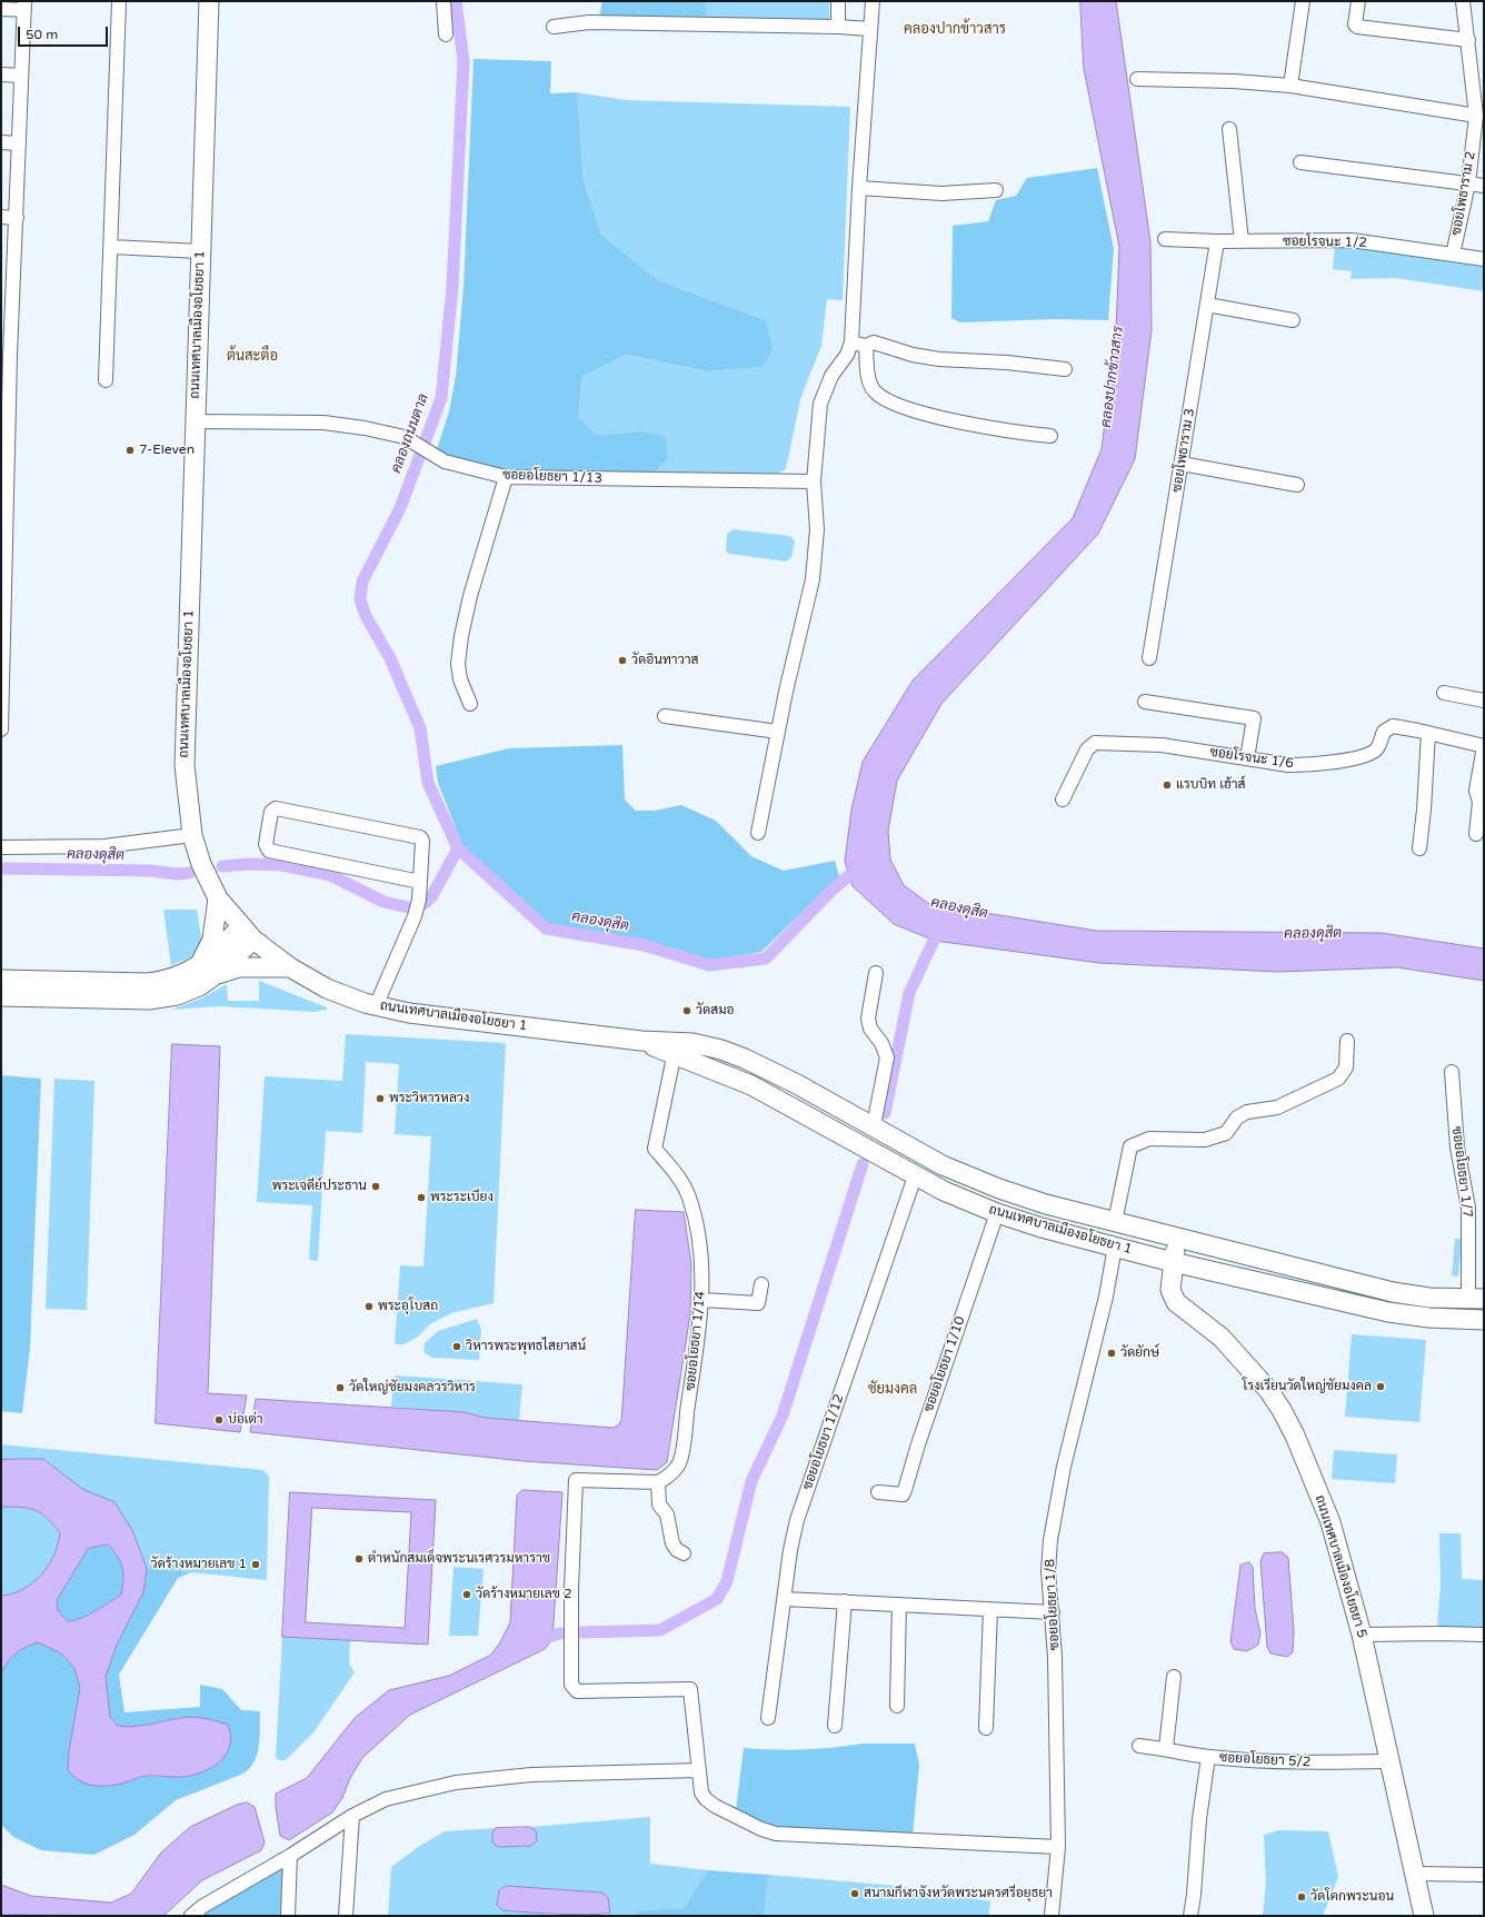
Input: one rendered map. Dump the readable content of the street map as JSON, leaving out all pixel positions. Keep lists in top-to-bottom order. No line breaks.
{"streets":{"main road":["ถนนเทศบาลเมืองอโยธยา 1","ถนนเทศบาลเมืองอโยธยา 5"],"street":["ซอยโพธาราม 2","ซอยโรจนะ 1/2","ซอยโพธาราม 3","ซอยอโยธยา 1/13","ซอยโรจนะ 1/6","ซอยอโยธยา 1/7","ซอยอโยธยา 1/14","ซอยอโยธยา 1/10","ซอยอโยธยา 1/12","ซอยอโยธยา 1/8","ซอยอโยธยา 5/2"]},"crossings":[["ซอยโพธาราม 2","ซอยโรจนะ 1/2"],["ซอยโรจนะ 1/2","ซอยโพธาราม 3"],["ถนนเทศบาลเมืองอโยธยา 1","ซอยอโยธยา 1/13"],["ถนนเทศบาลเมืองอโยธยา 1","ซอยอโยธยา 1/7"],["ถนนเทศบาลเมืองอโยธยา 1","ซอยอโยธยา 1/14"],["ถนนเทศบาลเมืองอโยธยา 1","ซอยอโยธยา 1/10"],["ถนนเทศบาลเมืองอโยธยา 1","ซอยอโยธยา 1/12"],["ถนนเทศบาลเมืองอโยธยา 1","ถนนเทศบาลเมืองอโยธยา 5"],["ถนนเทศบาลเมืองอโยธยา 1","ซอยอโยธยา 1/8"],["ถนนเทศบาลเมืองอโยธยา 5","ซอยอโยธยา 5/2"]],"districts":["คลองปากข้าวสาร","ต้นสะตือ","ชัยมงคล"],"water":["คลองปากข้าวสาร","คลองถนนตาล","คลองดุสิต"],"places":["7-Eleven","วัดอินทาวาส","แรบบิท เฮ้าส์","วัดสมอ","พระวิหารหลวง","พระเจดีย์ประธาน","พระระเบียง","พระอุโบสถ","วิหารพระพุทธไสยาสน์","วัดยักษ์","โรงเรียนวัดใหญ่ชัยมงคล","วัดใหญ่ชัยมงคลวรวิหาร","บ่อเต่า","ตำหนักสมเด็จพระนเรศวรมหาราช","วัดร้างหมายเลข 1","วัดร้างหมายเลข 2","สนามกีฬาจังหวัดพระนครศรีอยุธยา","วัดโคกพระนอน"],"scale_bar":"50 m"}
